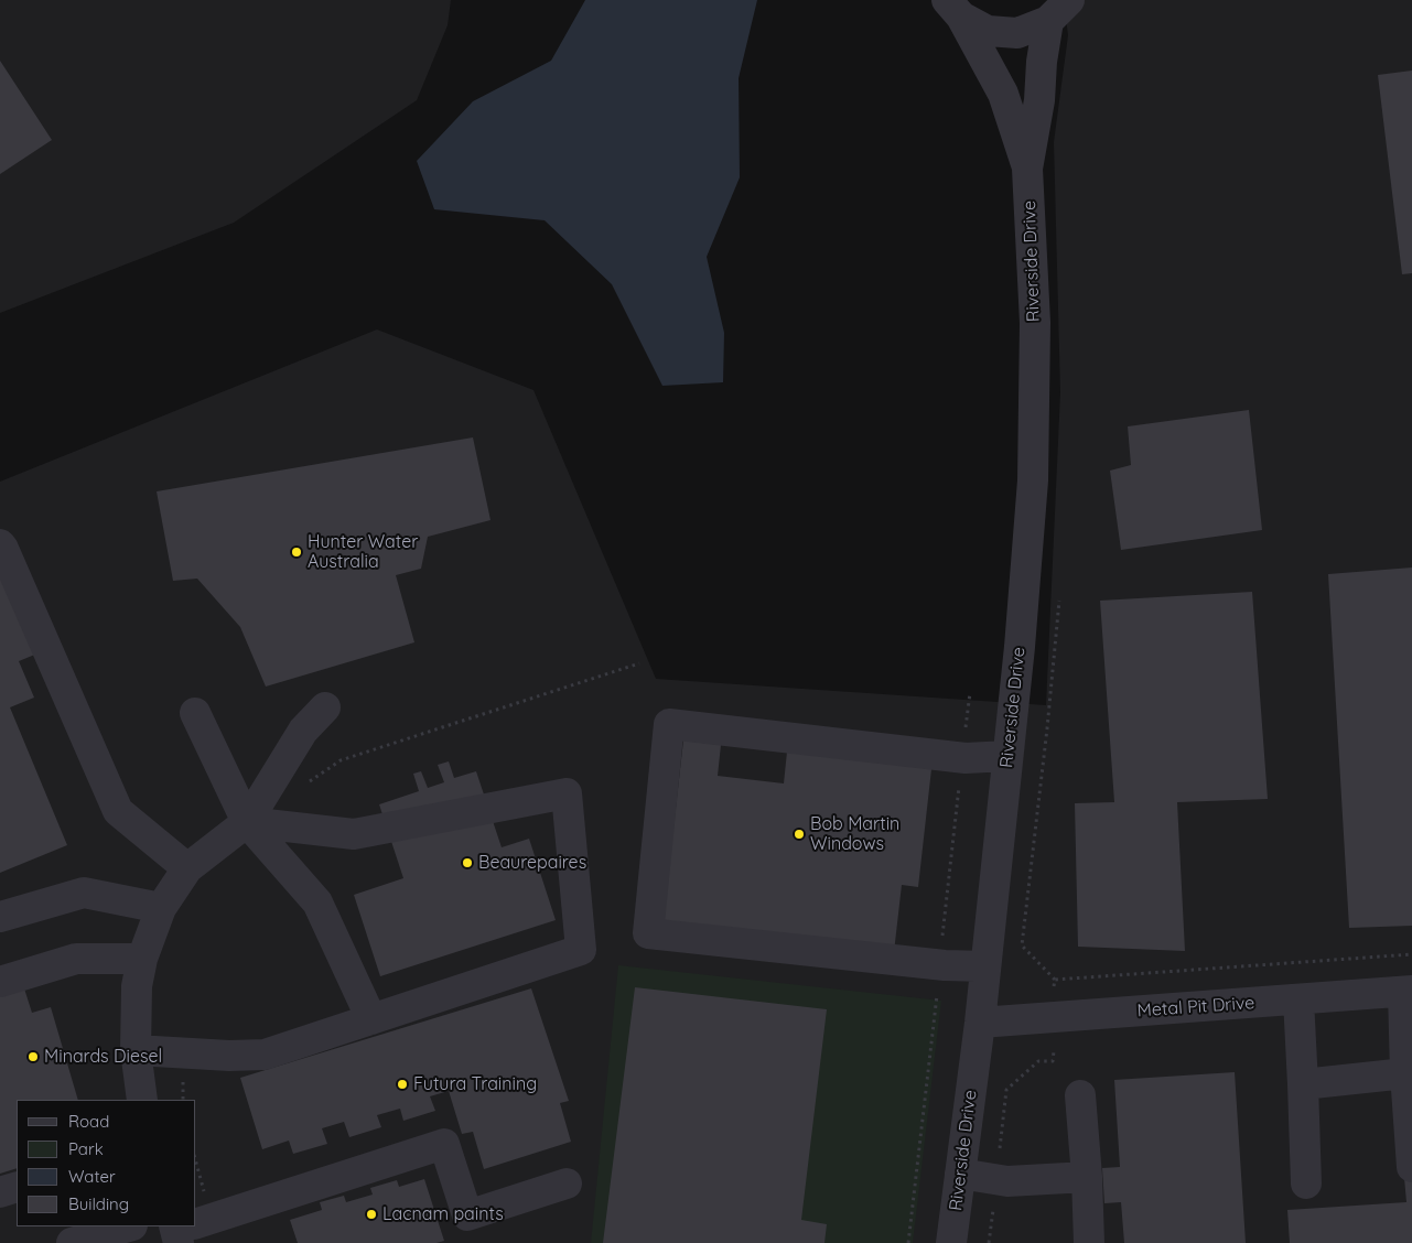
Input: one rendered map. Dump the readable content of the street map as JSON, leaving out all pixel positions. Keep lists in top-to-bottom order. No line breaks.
{"streets":{"street":["Riverside Drive","Metal Pit Drive"]},"crossings":[["Riverside Drive","Metal Pit Drive"]],"places":["Hunter Water Australia","Bob Martin Windows","Beaurepaires","Minards Diesel","Futura Training","Lacnam paints"],"legend":["Road","Park","Water","Building"]}
